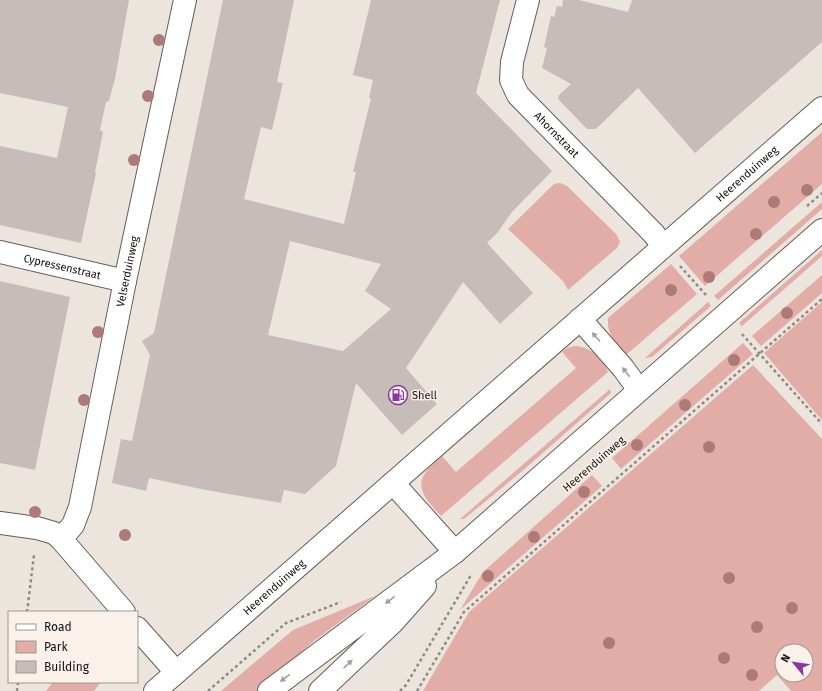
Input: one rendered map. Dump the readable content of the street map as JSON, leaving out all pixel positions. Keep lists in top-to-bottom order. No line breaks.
{"streets":{"street":["Ahornstraat","Heerenduinweg","Cypressenstraat","Velserduinweg"]},"crossings":[["Ahornstraat","Heerenduinweg"],["Cypressenstraat","Velserduinweg"]],"places":{"fuel station":["Shell"]},"legend":["Road","Park","Building"],"north":"top left"}
